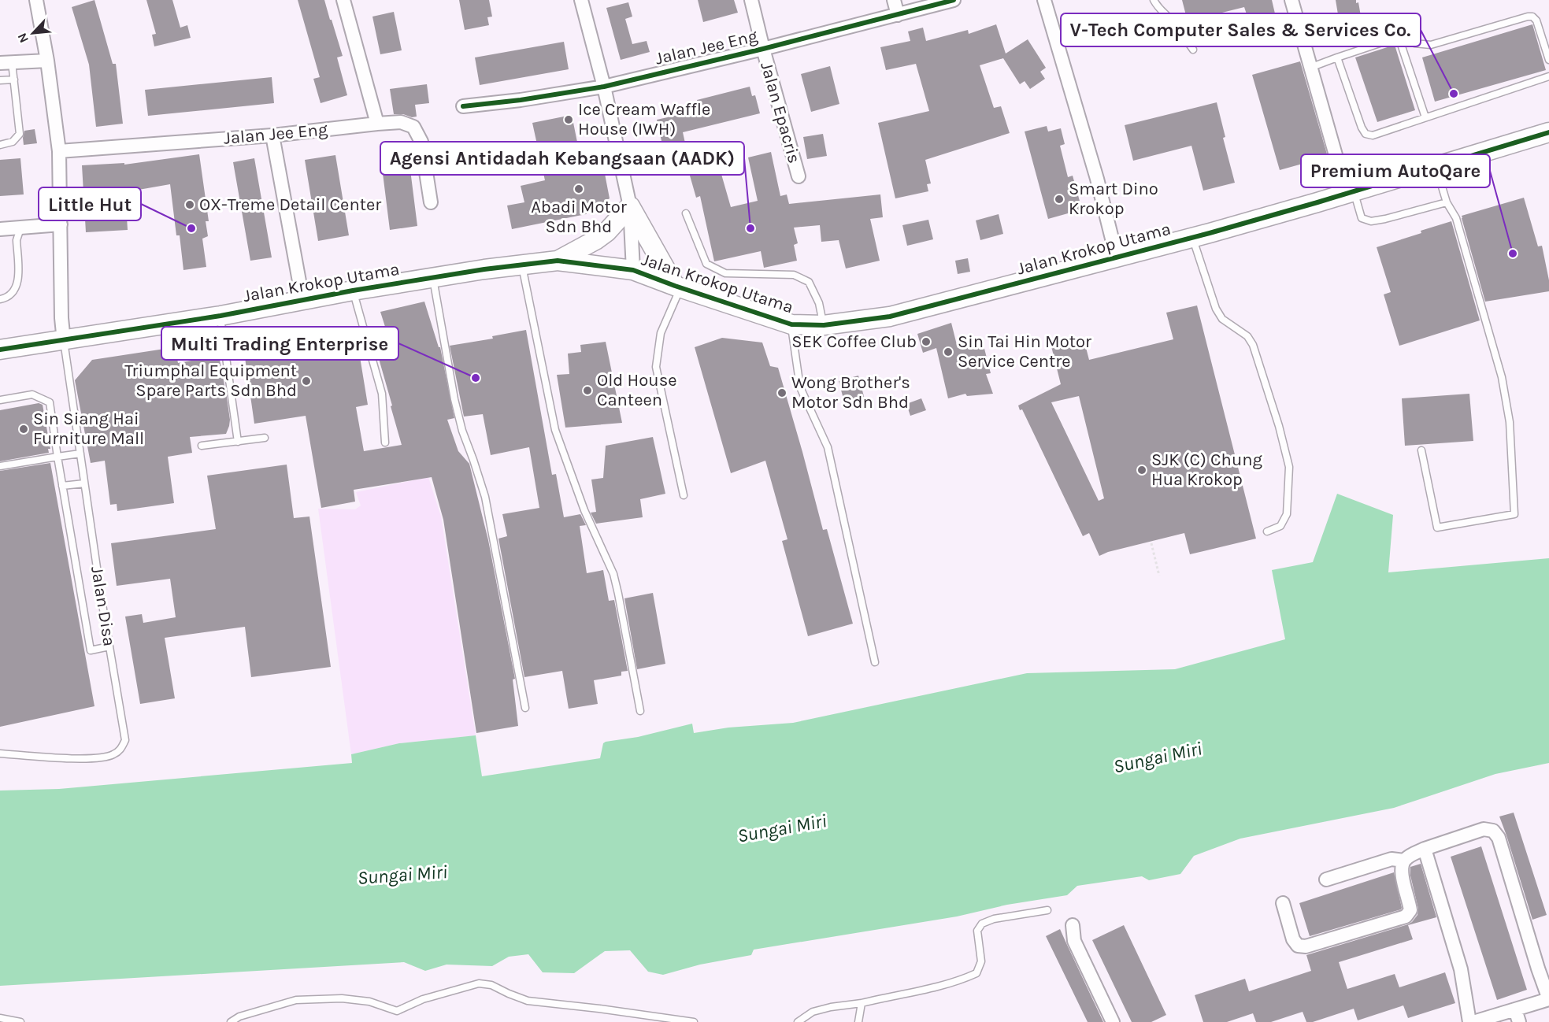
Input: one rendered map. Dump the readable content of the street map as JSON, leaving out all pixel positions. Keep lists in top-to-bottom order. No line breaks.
{"streets":{"street":["Jalan Jee Eng","Jalan Epacris","Jalan Krokop Utama"],"lane":["Jalan Disa"]},"crossings":[["Jalan Jee Eng","Jalan Epacris"],["Jalan Krokop Utama","Jalan Disa"]],"water":["Sungai Miri"],"places":["V-Tech Computer Sales & Services Co.","Ice Cream Waffle House (IWH)","Abadi Motor Sdn Bhd","Smart Dino Krokop","OX-Treme Detail Center","Little Hut","Agensi Antidadah Kebangsaan (AADK)","Premium AutoQare","SEK Coffee Club","Sin Tai Hin Motor Service Centre","Multi Trading Enterprise","Triumphal Equipment Spare Parts Sdn Bhd","Old House Canteen","Wong Brother's Motor Sdn Bhd","Sin Siang Hai Furniture Mall","SJK (C) Chung Hua Krokop"],"north":"bottom left"}
